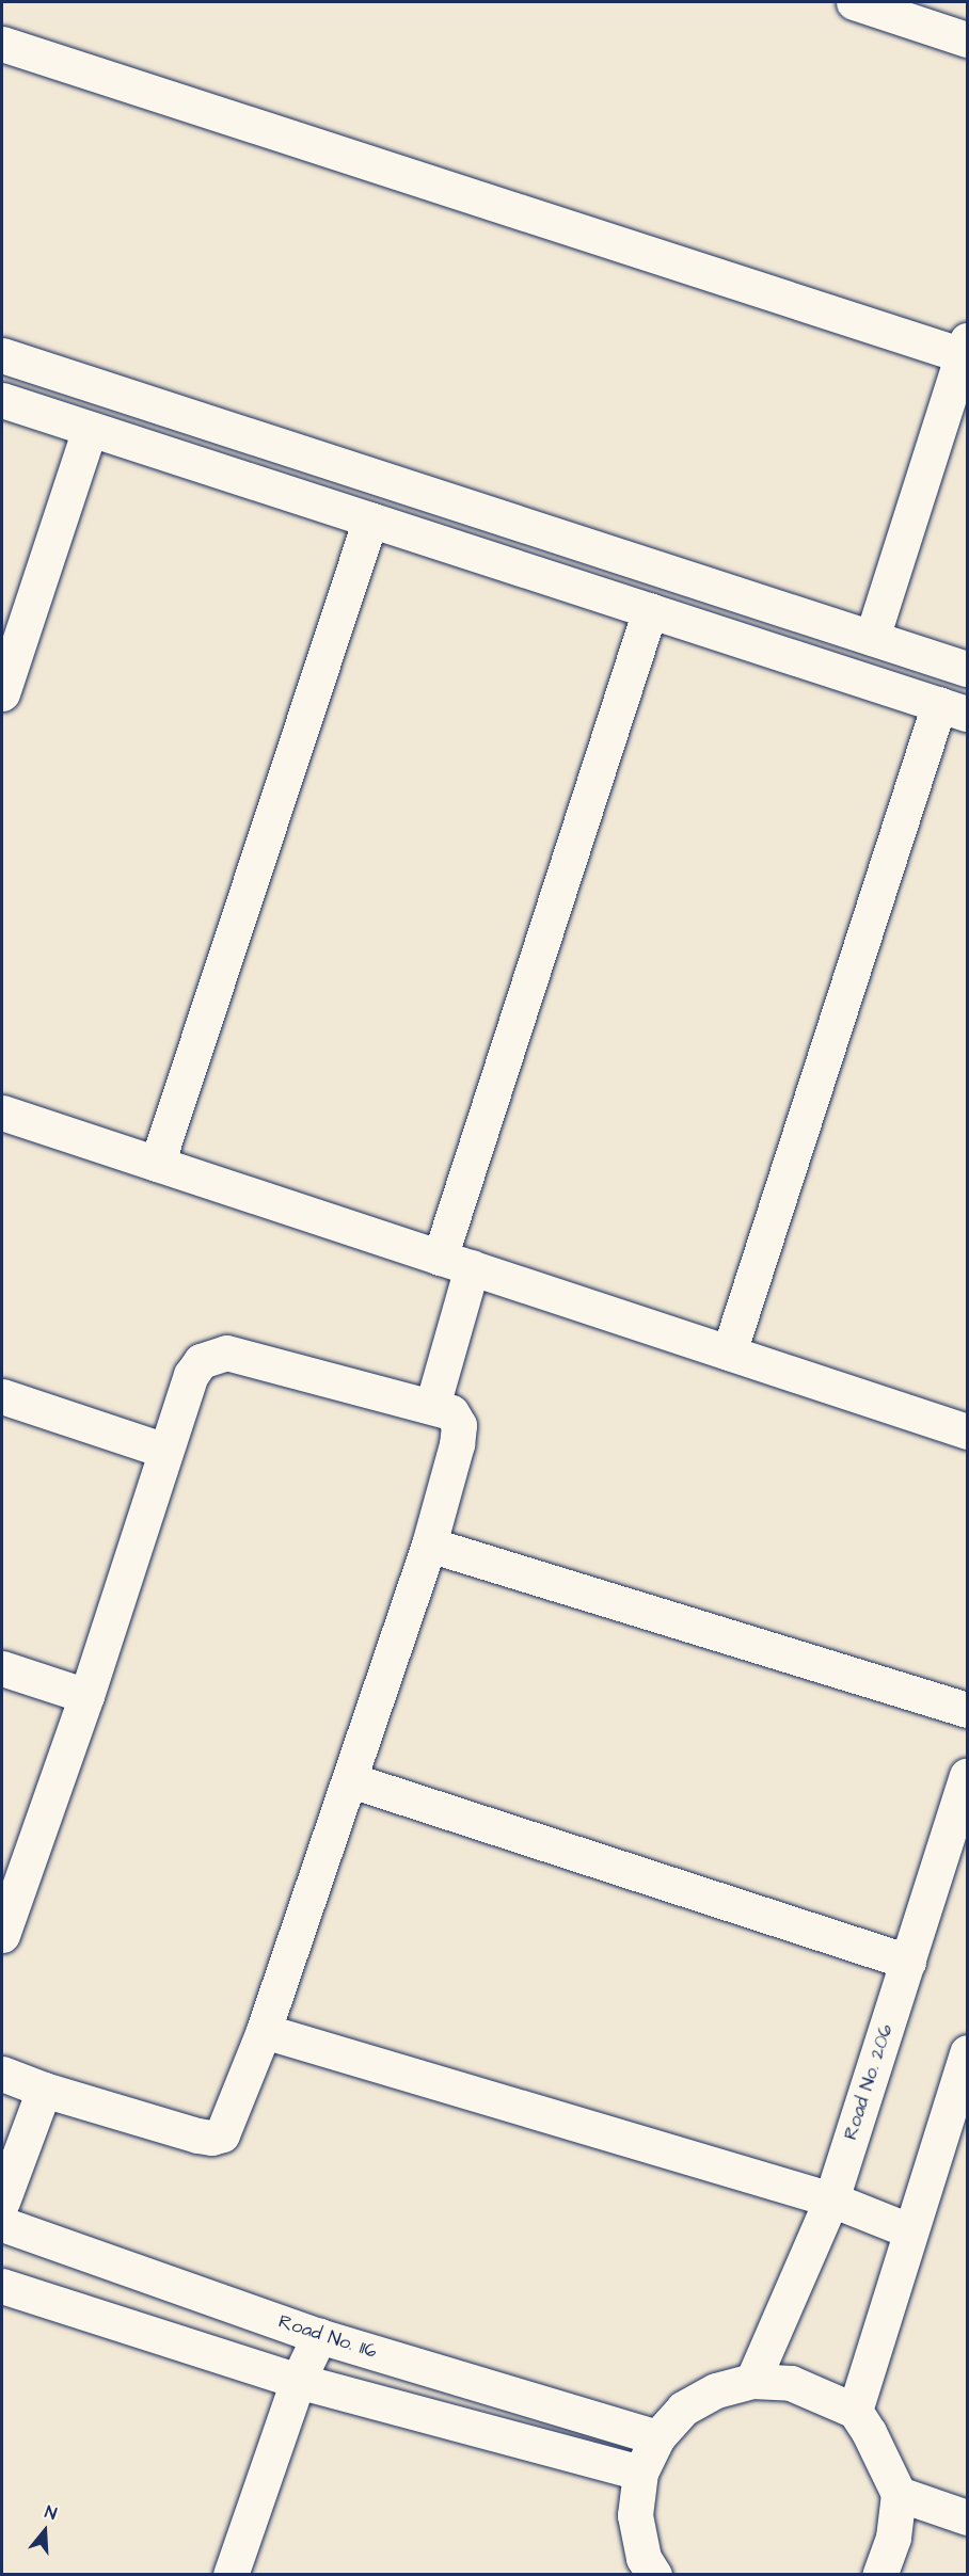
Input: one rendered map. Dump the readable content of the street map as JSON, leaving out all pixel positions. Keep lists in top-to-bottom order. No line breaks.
{"streets":{"street":["Road No. 206","Road No. 116"]},"north":"top"}
